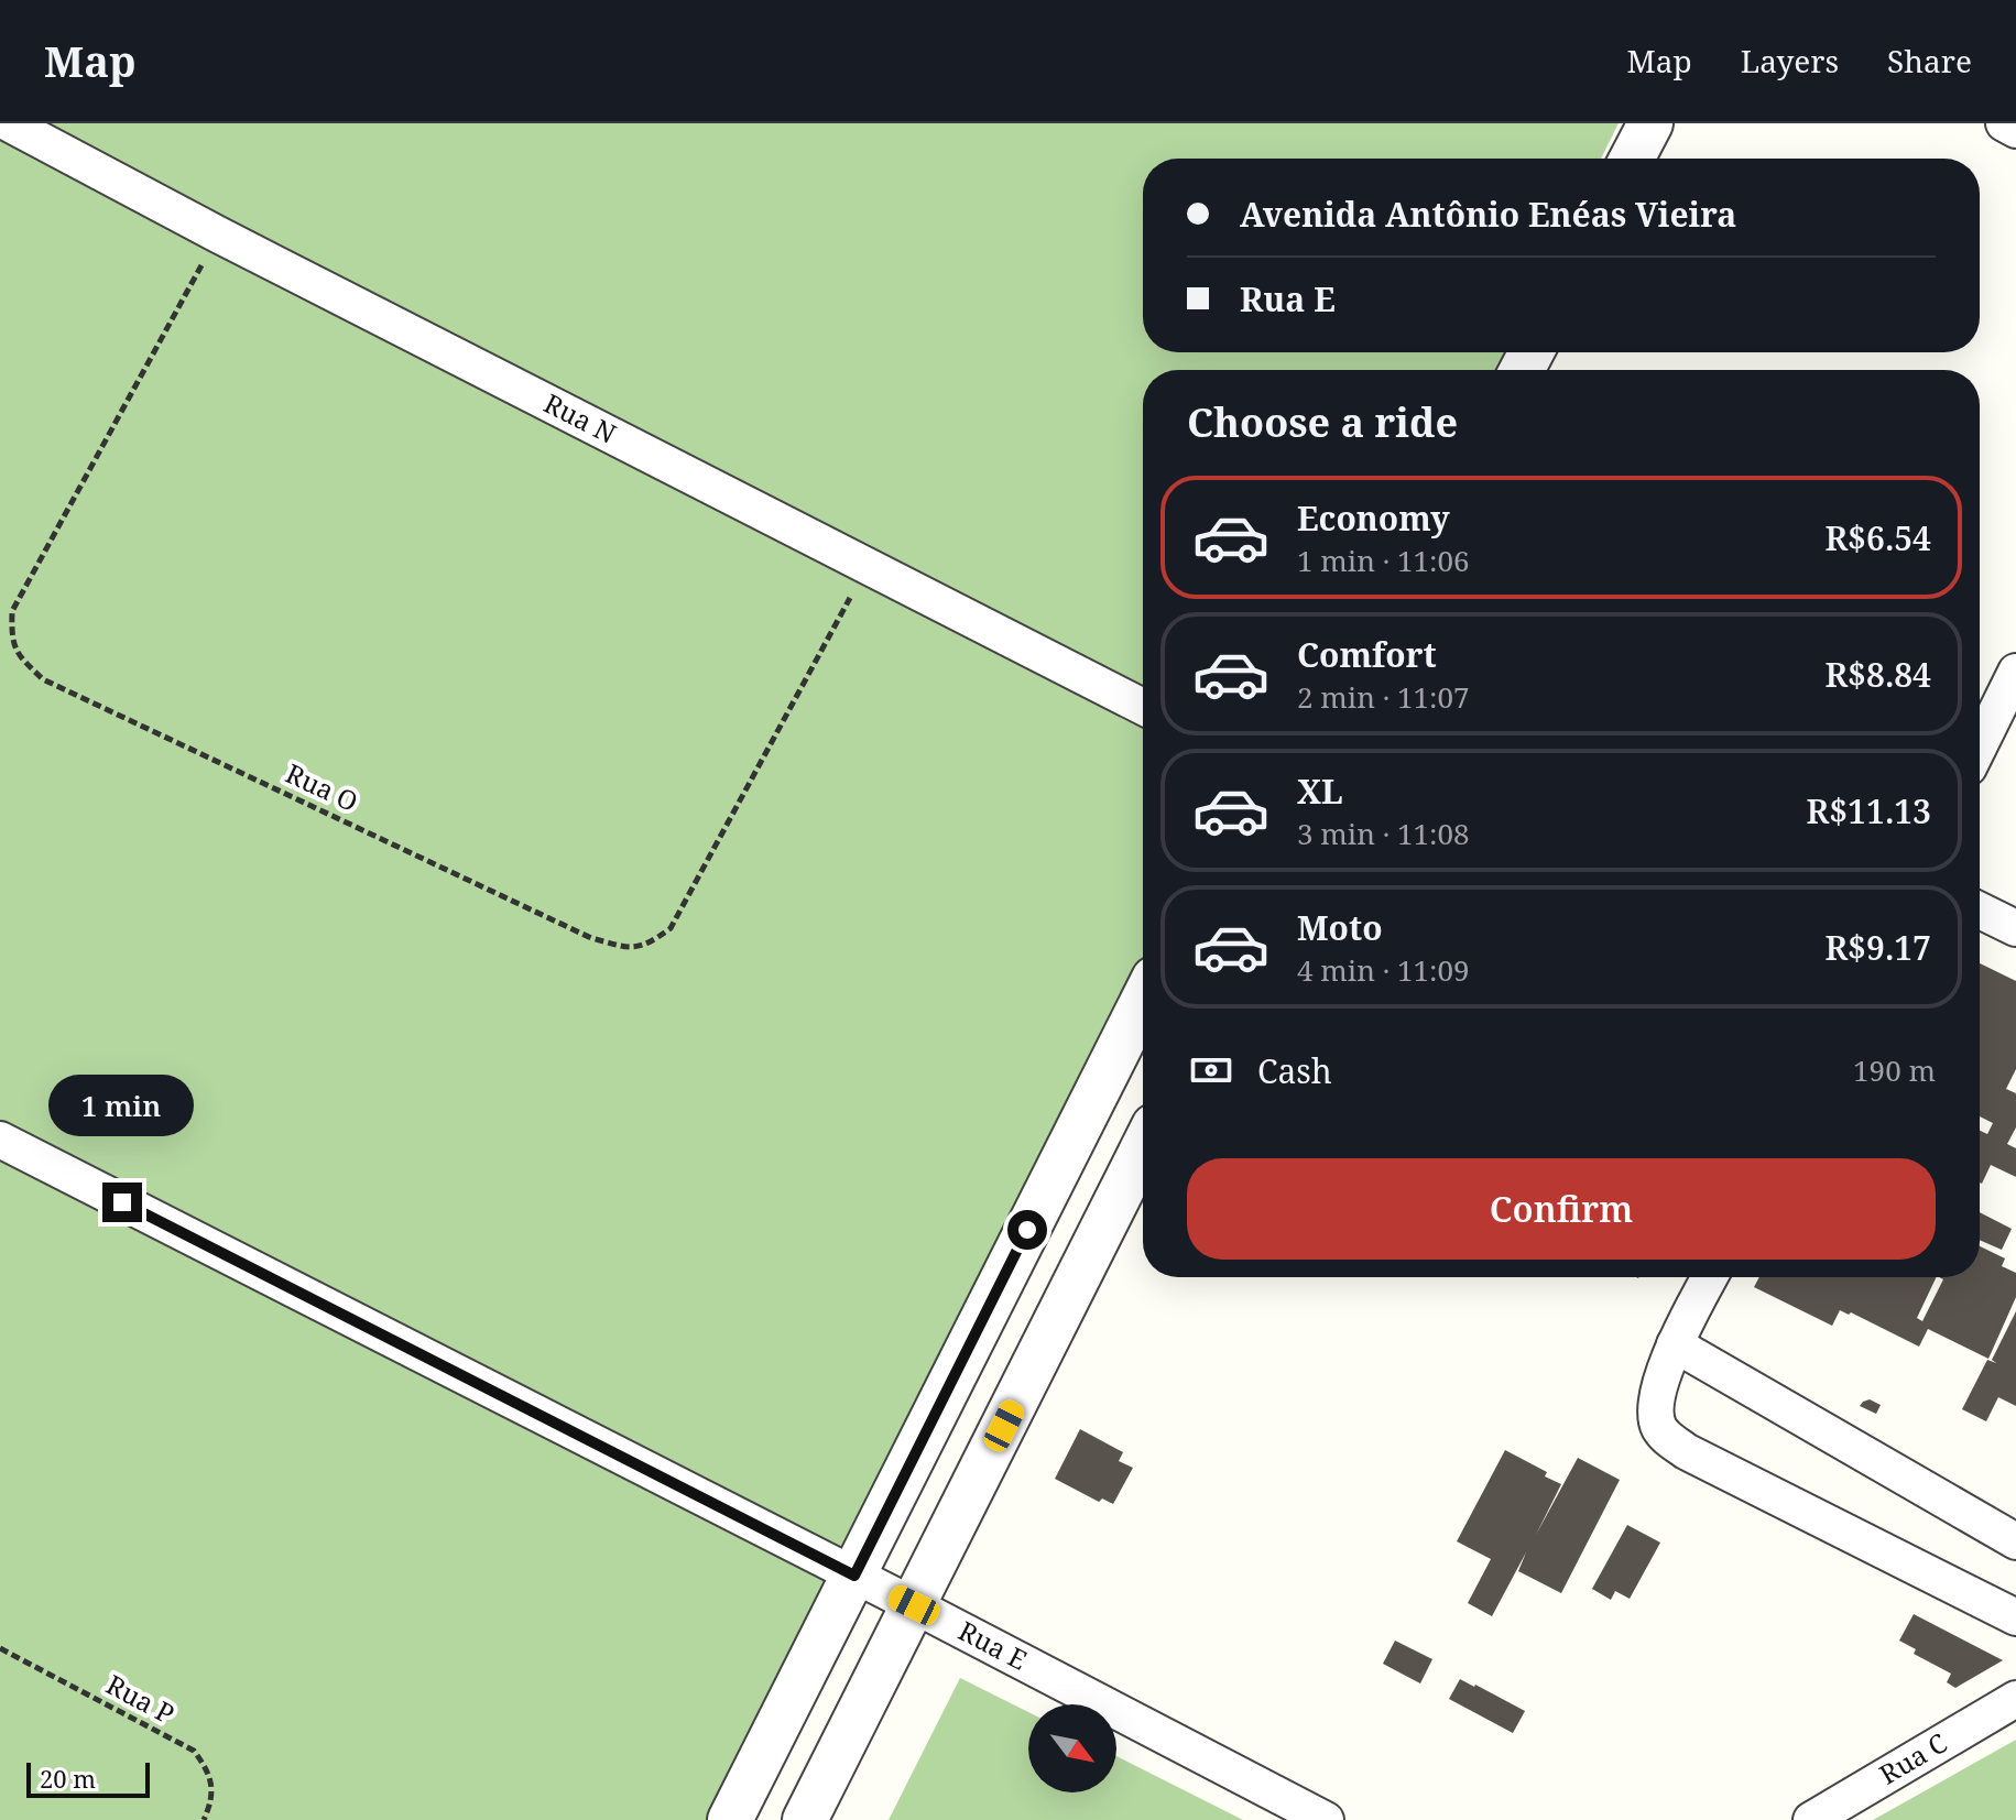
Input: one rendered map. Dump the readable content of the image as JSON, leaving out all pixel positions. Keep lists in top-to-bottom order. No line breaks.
{"streets":{"street":["Rua N","Rua E","Rua C"],"path":["Rua O","Rua P"]},"crossings":[["Rua N","Rua O"]],"scale_bar":"20 m","north":"bottom right","page":{"header":"Map","nav":["Map","Layers","Share"],"banner":["Avenida Antônio Enéas Vieira","Rua E"],"heading":"Choose a ride","list":[{"name":"Economy","note":"1 min · 11:06","value":"R$6.54"},{"name":"Comfort","note":"2 min · 11:07","value":"R$8.84"},{"name":"XL","note":"3 min · 11:08","value":"R$11.13"},{"name":"Moto","note":"4 min · 11:09","value":"R$9.17"}],"pay":["Cash","190 m"],"bubble":"1 min","buttons":"Confirm","scale":"20 m"}}
